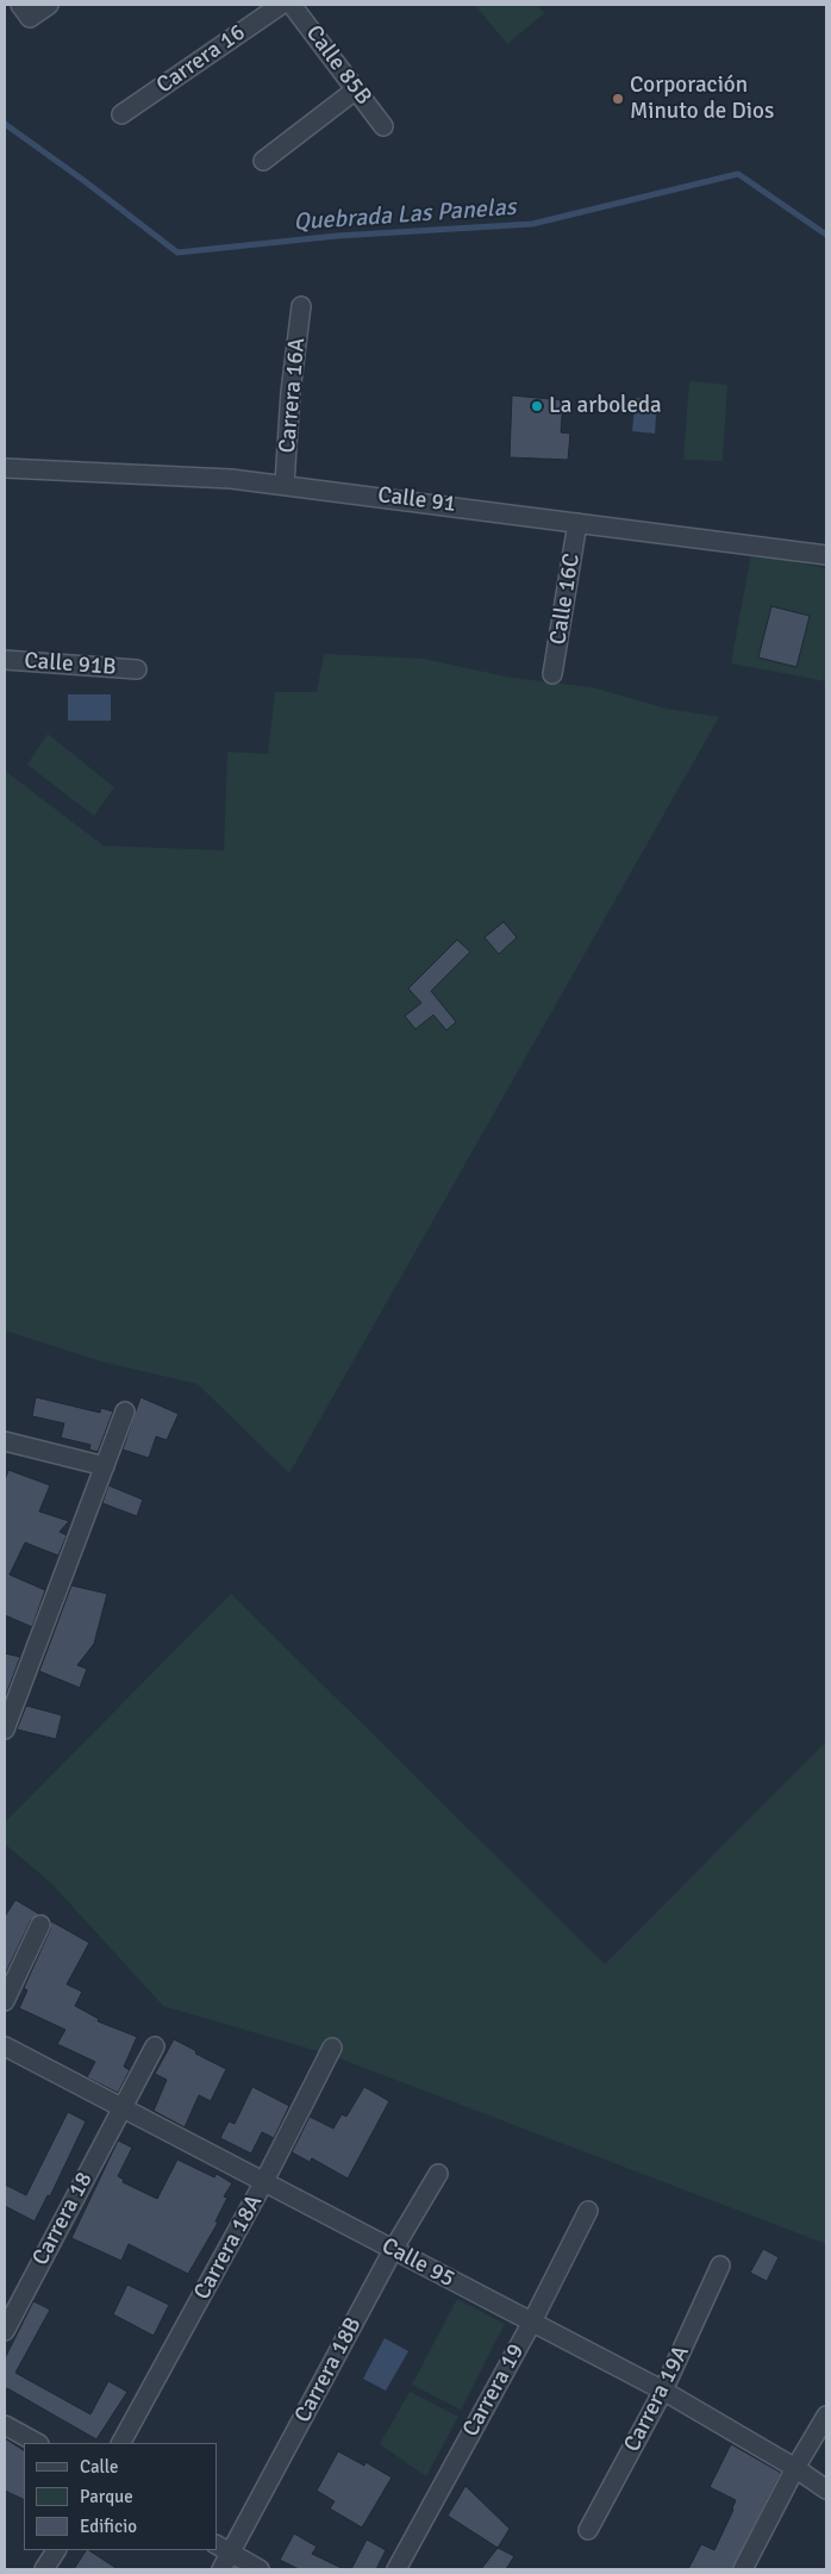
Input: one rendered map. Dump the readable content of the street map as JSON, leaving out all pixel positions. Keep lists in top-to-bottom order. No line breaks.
{"streets":{"street":["Carrera 16","Calle 85B","Carrera 16A","Calle 91","Calle 16C","Calle 91B","Carrera 18","Carrera 18A","Calle 95","Carrera 18B","Carrera 19","Carrera 19A"]},"crossings":[["Carrera 16A","Calle 91"],["Calle 91","Calle 16C"],["Carrera 18","Calle 95"],["Carrera 18A","Calle 95"],["Calle 95","Carrera 18B"],["Calle 95","Carrera 19"],["Calle 95","Carrera 19A"]],"water":["Quebrada Las Panelas"],"places":["Corporación Minuto de Dios","La arboleda"],"legend":["Calle","Parque","Edificio"]}
